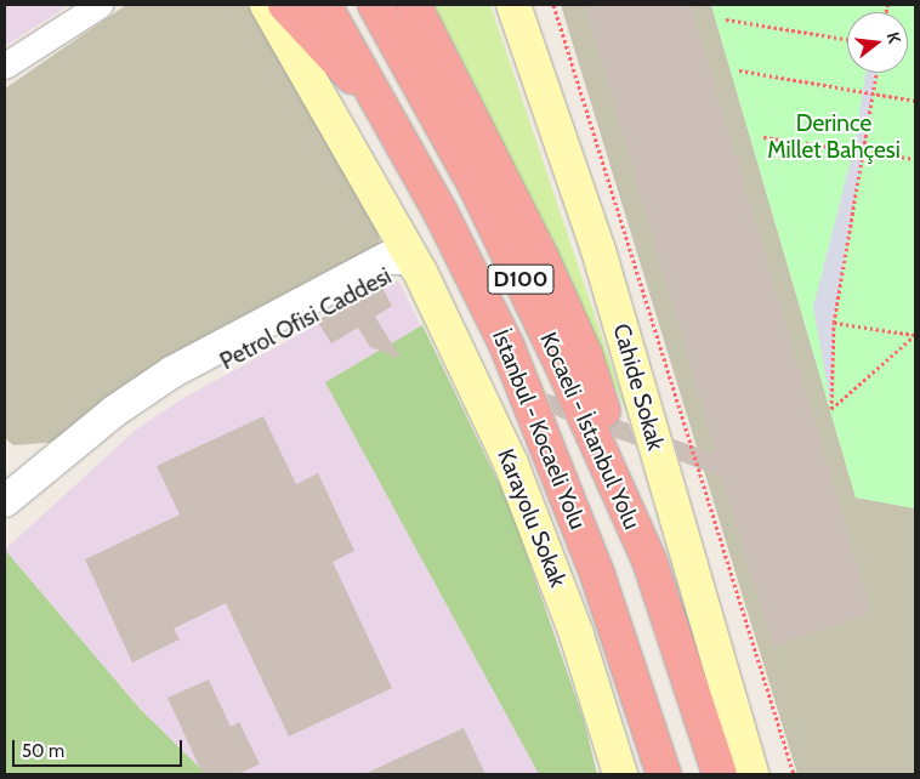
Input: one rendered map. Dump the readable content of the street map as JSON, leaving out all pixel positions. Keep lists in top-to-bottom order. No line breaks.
{"streets":{"highway":["D100","İstanbul - Kocaeli Yolu","Kocaeli - İstanbul Yolu"],"main road":["Cahide Sokak","Karayolu Sokak"],"street":["Petrol Ofisi Caddesi"]},"crossings":[["Petrol Ofisi Caddesi","Karayolu Sokak"]],"parks":["Derince Millet Bahçesi"],"scale_bar":"50 m","north":"right"}
